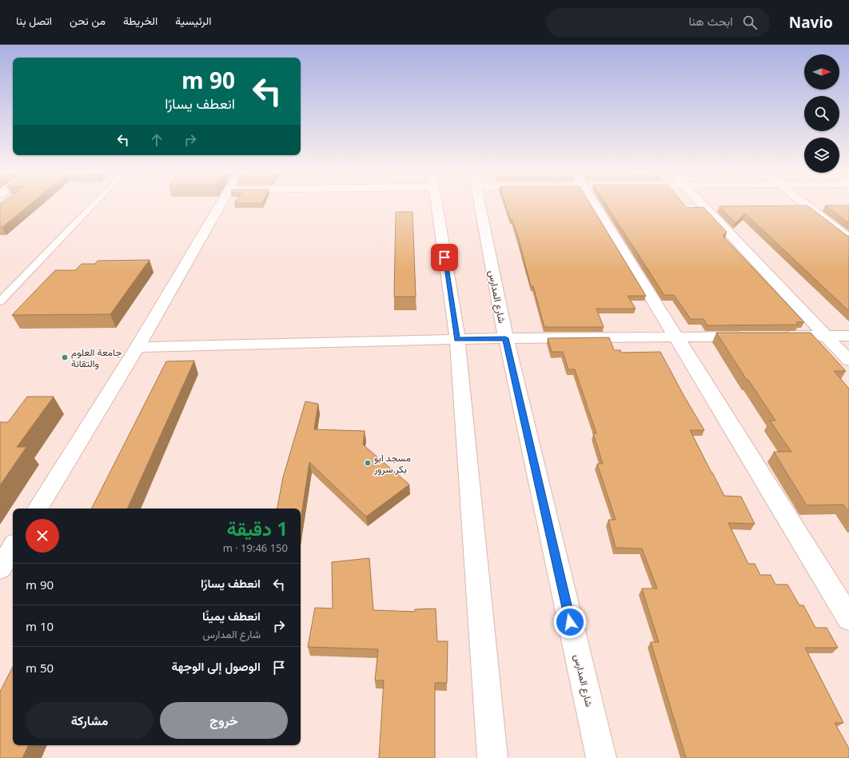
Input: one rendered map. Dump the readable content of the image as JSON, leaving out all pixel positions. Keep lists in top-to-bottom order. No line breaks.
{"streets":{"street":["شارع المدارس"]},"places":["جامعة العلوم والتقانة","مسجد ابو بكر سرور"],"north":"right","page":{"header":"Navio","search":"ابحث هنا","nav":["الرئيسية","الخريطة","من نحن","اتصل بنا"],"turn":["90 m","انعطف يسارًا"],"heading":["1 دقيقة","150 m · 19:46"],"list":[{"name":"انعطف يسارًا","value":"90 m"},{"name":"انعطف يمينًا","note":"شارع المدارس","value":"10 m"},{"name":"الوصول إلى الوجهة","value":"50 m"}],"buttons":["خروج","مشاركة"]}}
